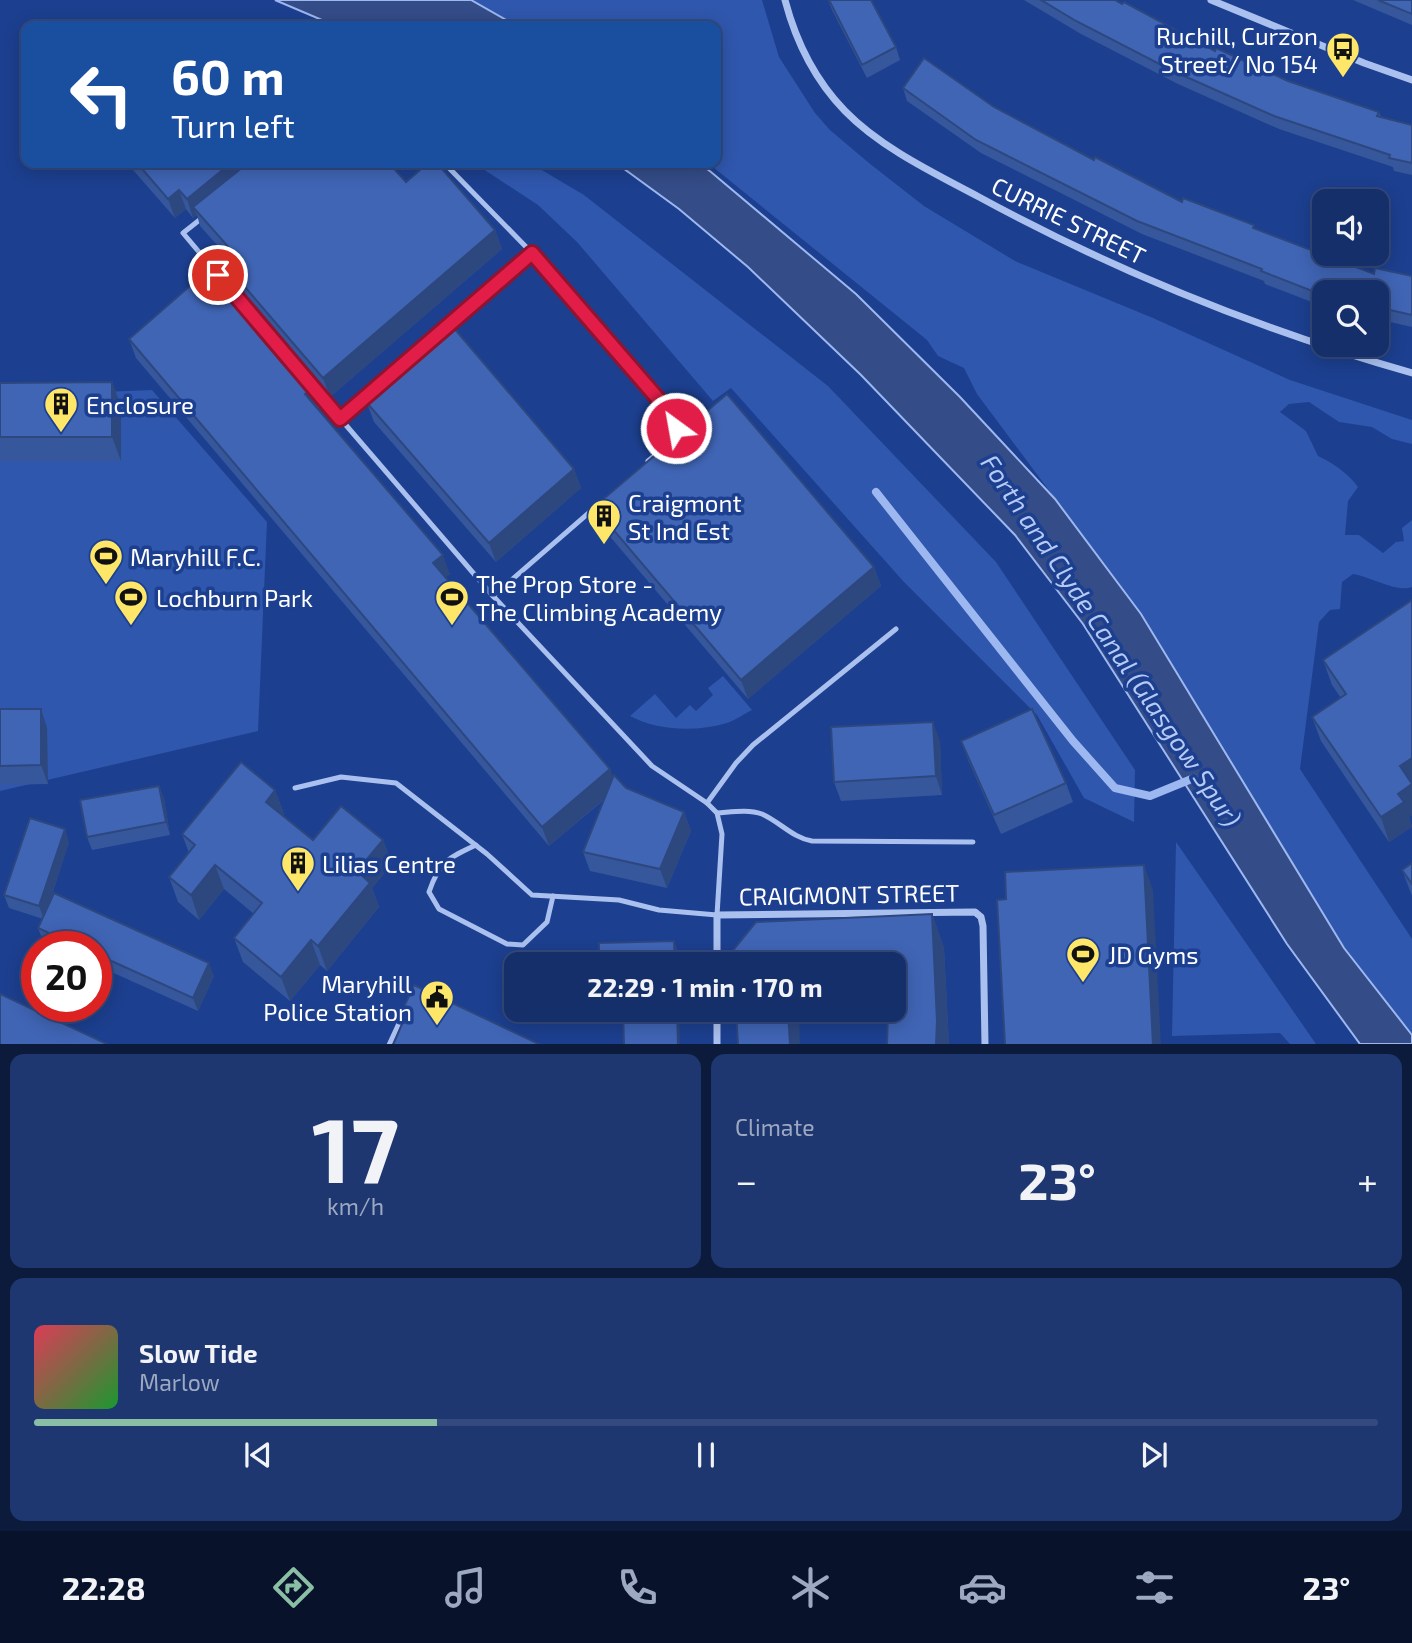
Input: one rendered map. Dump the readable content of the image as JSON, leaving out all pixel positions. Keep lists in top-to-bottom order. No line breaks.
{"streets":{"street":["CURRIE STREET","CRAIGMONT STREET"]},"water":["Forth and Clyde Canal (Glasgow Spur)"],"places":{"bus stop":["Ruchill, Curzon Street/ No 154"],"building":["Enclosure","Craigmont St Ind Est","Lilias Centre"],"sports":["Maryhill F.C.","Lochburn Park","The Prop Store - The Climbing Academy","JD Gyms"],"public building":["Maryhill Police Station"]},"page":{"turn":["60 m","Turn left"],"limit":"20","trip":"22:29 · 1 min · 170 m","tile":[["17","km/h"],"Climate"],"heat":["−","23°","+"],"song":["Slow Tide","Marlow"],"tabs":["22:28","23°"]}}
